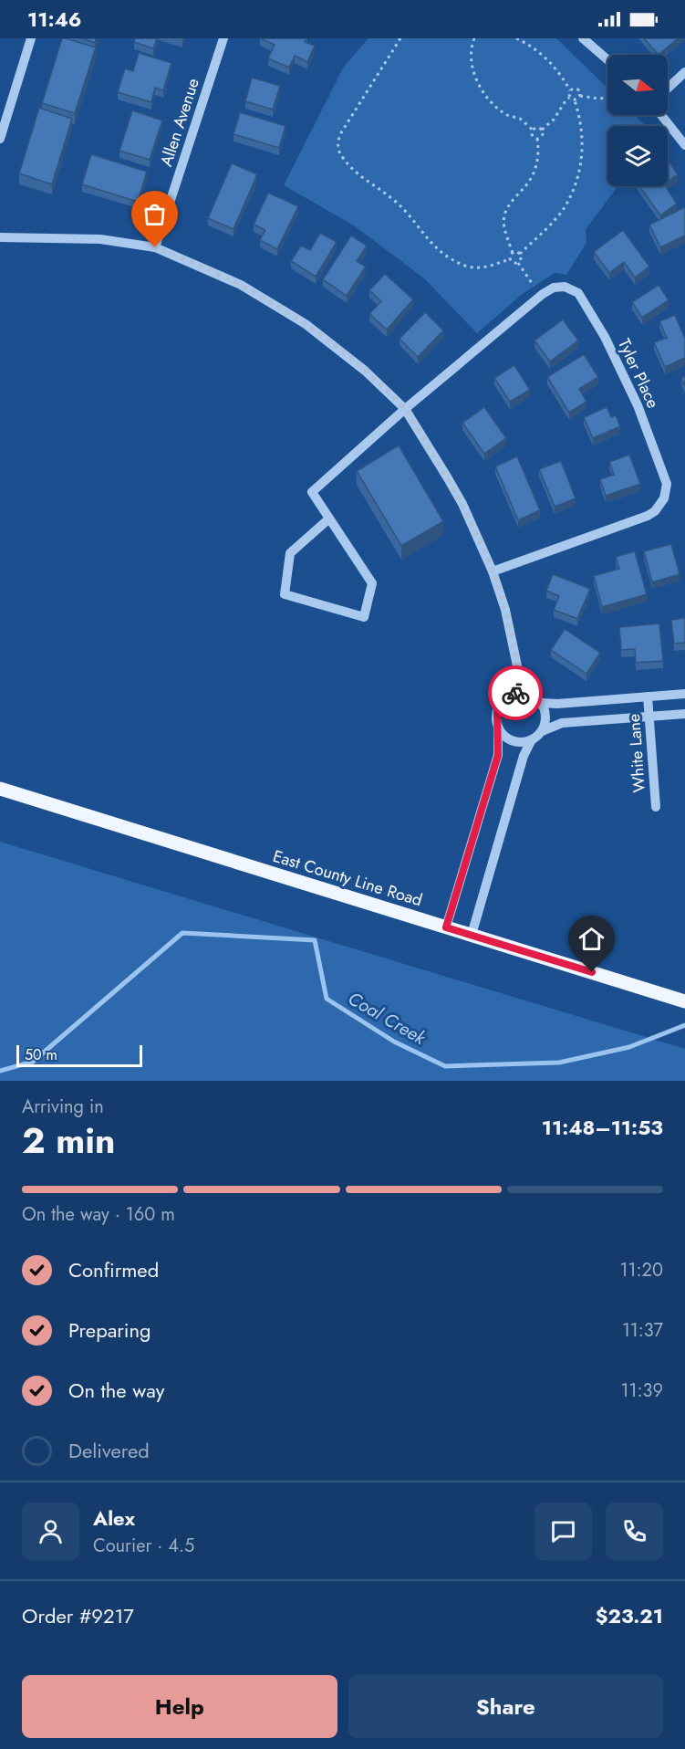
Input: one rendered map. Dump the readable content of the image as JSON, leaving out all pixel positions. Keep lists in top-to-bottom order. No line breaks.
{"streets":{"main road":["East County Line Road"],"street":["Allen Avenue","Tyler Place","White Lane"]},"water":["Coal Creek"],"scale_bar":"50 m","north":"right","page":{"status":"11:46","scale":"50 m","heading":["2 min","Arriving in","11:48–11:53"],"panel":["Alex","Courier · 4.5","Order #9217","$23.21"],"bar":"On the way · 160 m","list":[["Confirmed","11:20"],["Preparing","11:37"],["On the way","11:39"],"Delivered"],"buttons":["Help","Share"]}}
